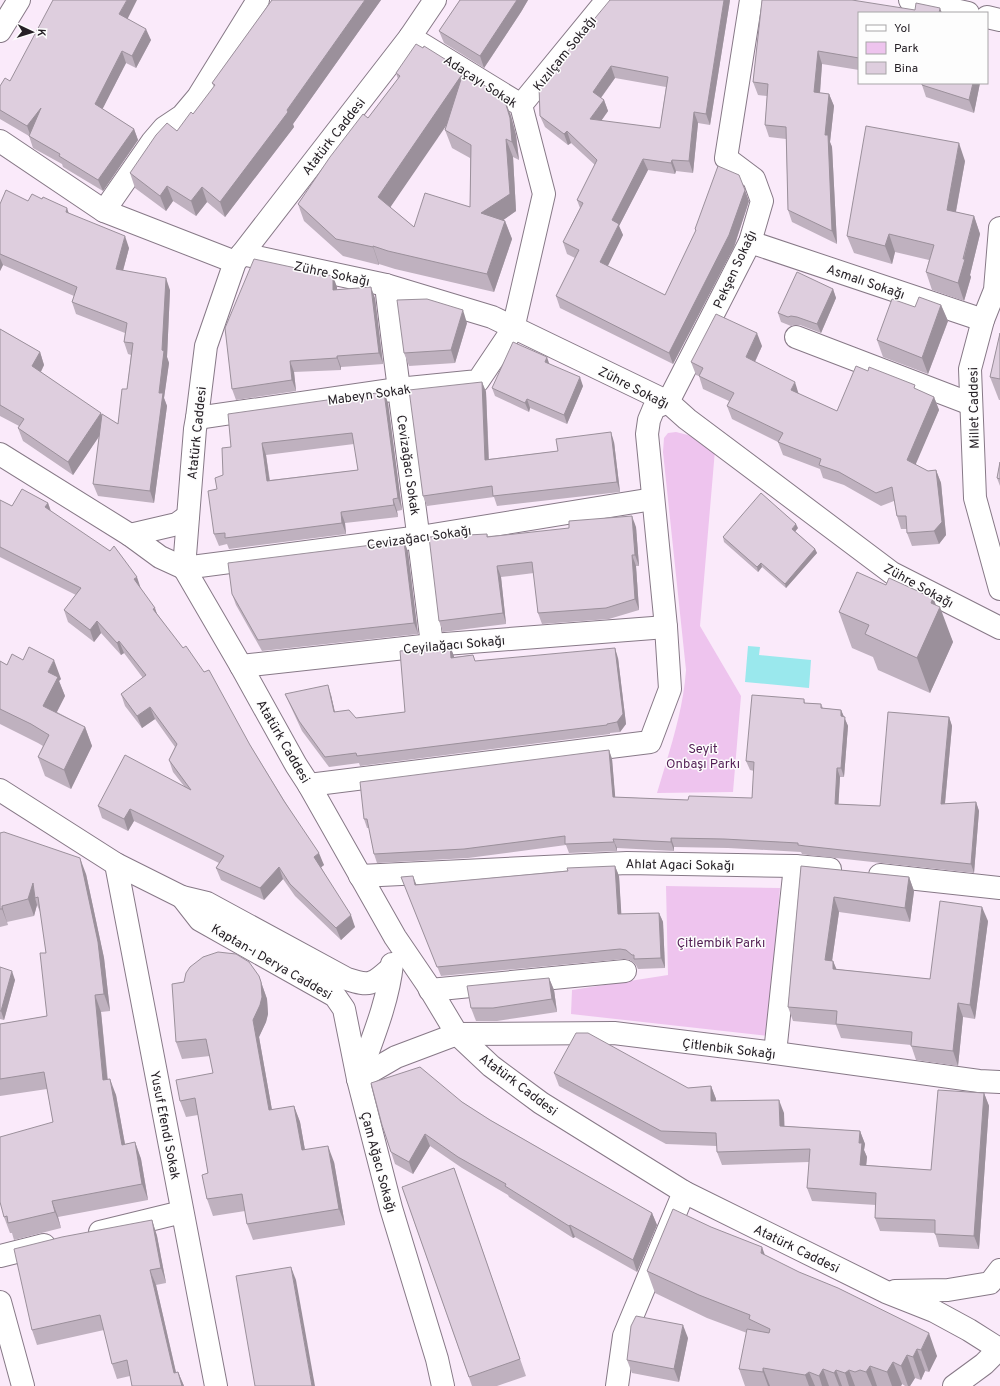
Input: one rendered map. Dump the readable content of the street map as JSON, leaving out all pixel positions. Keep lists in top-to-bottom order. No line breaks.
{"streets":{"street":["Kızılçam Sokağı","Adaçayı Sokak","Atatürk Caddesi","Pekşen Sokağı","Zühre Sokağı","Asmalı Sokağı","Mabeyn Sokak","Millet Caddesi","Cevizağacı Sokak","Cevizağacı Sokağı","Ceyilağacı Sokağı","Ahlat Agaci Sokağı","Kaptan-ı Derya Caddesi","Çitlenbik Sokağı","Yusuf Efendi Sokak","Çam Ağacı Sokağı"]},"crossings":[["Kızılçam Sokağı","Adaçayı Sokak"],["Adaçayı Sokak","Atatürk Caddesi"],["Adaçayı Sokak","Zühre Sokağı"],["Adaçayı Sokak","Mabeyn Sokak"],["Atatürk Caddesi","Zühre Sokağı"],["Atatürk Caddesi","Mabeyn Sokak"],["Atatürk Caddesi","Cevizağacı Sokağı"],["Atatürk Caddesi","Ceyilağacı Sokağı"],["Atatürk Caddesi","Ahlat Agaci Sokağı"],["Atatürk Caddesi","Çitlenbik Sokağı"],["Pekşen Sokağı","Zühre Sokağı"],["Pekşen Sokağı","Asmalı Sokağı"],["Zühre Sokağı","Mabeyn Sokak"],["Zühre Sokağı","Cevizağacı Sokak"],["Asmalı Sokağı","Millet Caddesi"],["Mabeyn Sokak","Cevizağacı Sokak"],["Cevizağacı Sokak","Cevizağacı Sokağı"],["Cevizağacı Sokak","Ceyilağacı Sokağı"],["Kaptan-ı Derya Caddesi","Yusuf Efendi Sokak"],["Kaptan-ı Derya Caddesi","Çam Ağacı Sokağı"]],"parks":["Seyit Onbaşı Parkı","Çitlembik Parkı"],"legend":["Yol","Park","Bina"],"north":"right"}
